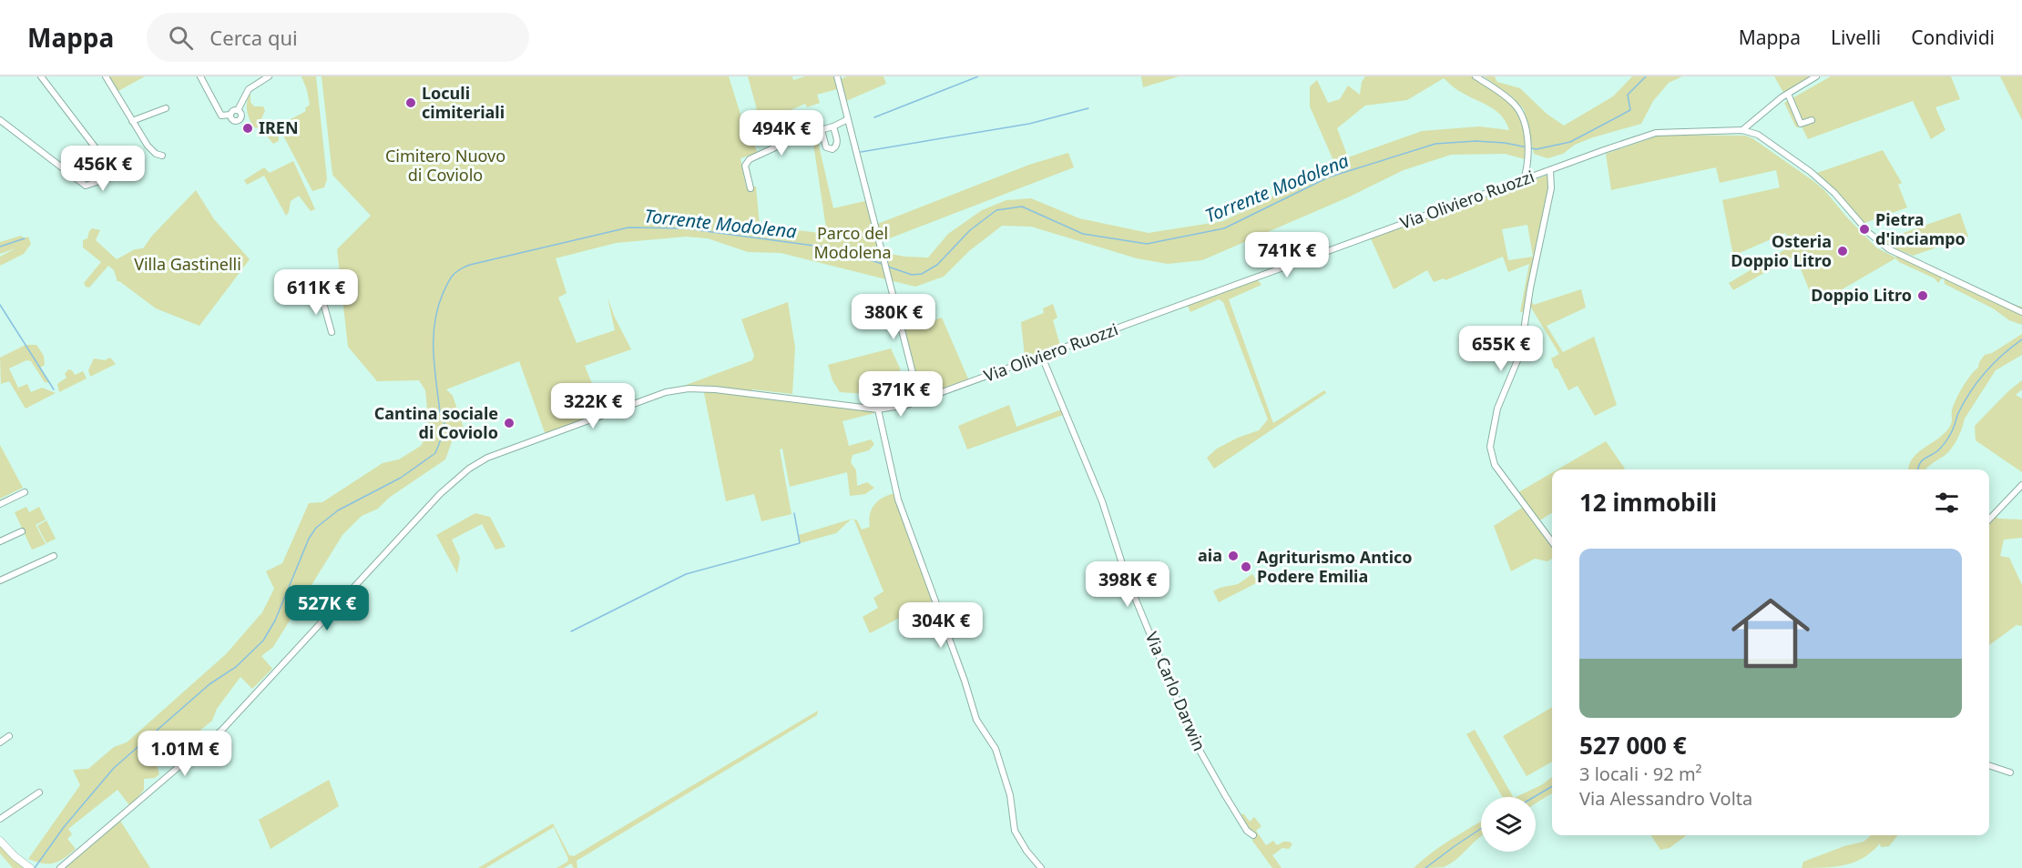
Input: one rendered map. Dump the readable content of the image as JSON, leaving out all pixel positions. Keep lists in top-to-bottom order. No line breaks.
{"streets":{"street":["Via Oliviero Ruozzi","Via Carlo Darwin"]},"crossings":[["Via Oliviero Ruozzi","Via Carlo Darwin"]],"water":["Torrente Modolena"],"parks":["Cimitero Nuovo di Coviolo","Parco del Modolena","Villa Gastinelli"],"places":["Loculi cimiteriali","IREN","Pietra d'inciampo","Osteria Doppio Litro","Doppio Litro","Cantina sociale di Coviolo","aia","Agriturismo Antico Podere Emilia"],"page":{"header":"Mappa","search":"Cerca qui","nav":["Mappa","Livelli","Condividi"],"price":["494K €","456K €","741K €","611K €","380K €","655K €","371K €","322K €","398K €","527K €","304K €","1.01M €"],"heading":"12 immobili","list":[{"name":"527 000 €","note":"3 locali · 92 m² · Via Alessandro Volta"}]}}
